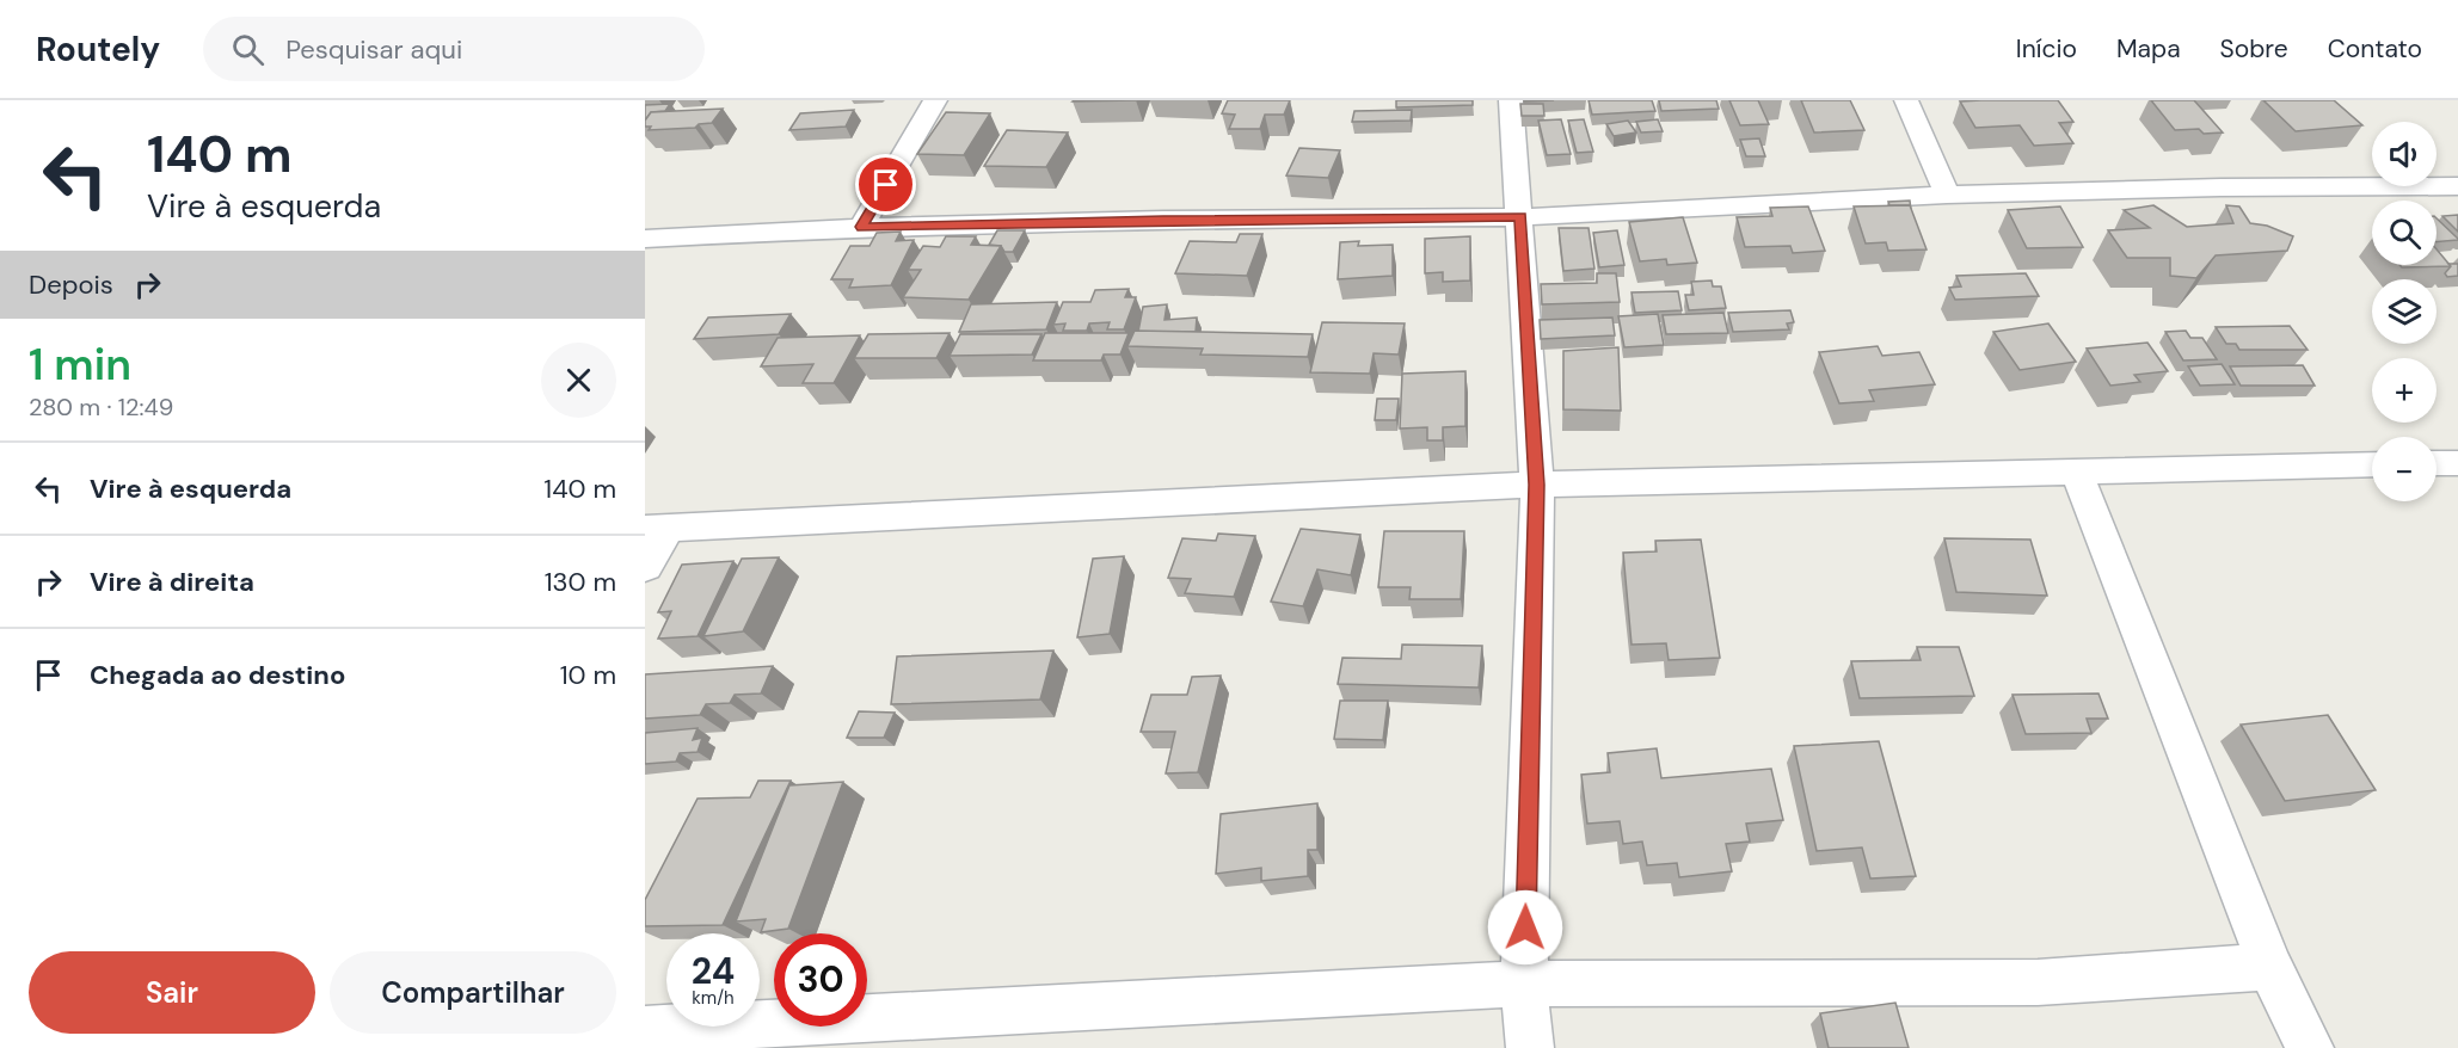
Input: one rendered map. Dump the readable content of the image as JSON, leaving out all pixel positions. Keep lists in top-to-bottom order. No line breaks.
{"page":{"header":"Routely","search":"Pesquisar aqui","nav":["Início","Mapa","Sobre","Contato"],"turn":["140 m","Vire à esquerda"],"map_buttons":["+","−"],"then":"Depois","heading":["1 min","280 m · 12:49"],"list":[{"name":"Vire à esquerda","value":"140 m"},{"name":"Vire à direita","value":"130 m"},{"name":"Chegada ao destino","value":"10 m"}],"speed":"24 km/h","limit":"30","buttons":["Sair","Compartilhar"]}}
